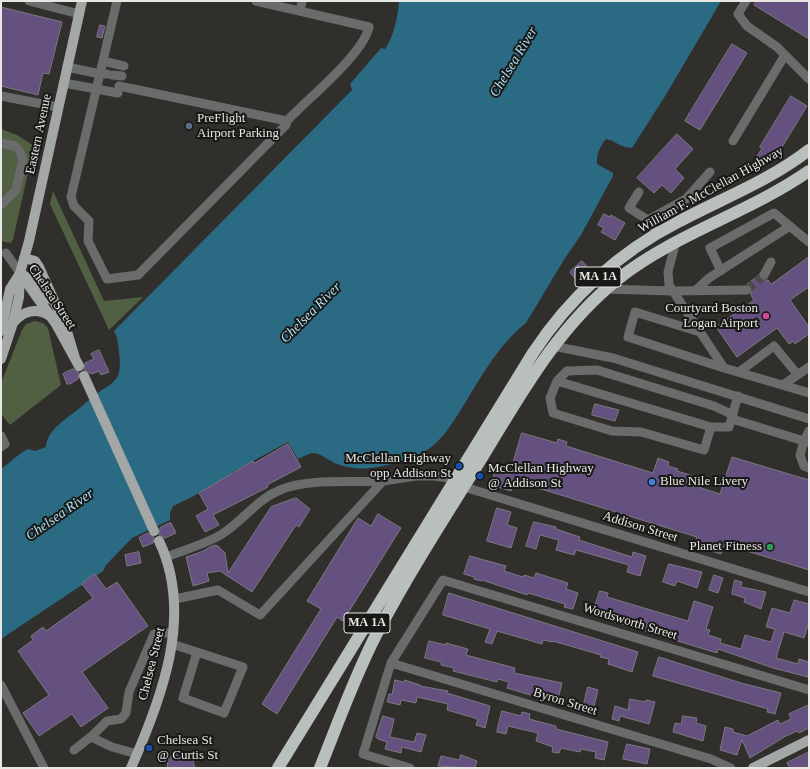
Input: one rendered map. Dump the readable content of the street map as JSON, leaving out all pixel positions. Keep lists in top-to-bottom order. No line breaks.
{"streets":{"highway":["William F. McClellan Highway","MA 1A"],"main road":["Eastern Avenue","Chelsea Street"],"street":["Addison Street","Wordsworth Street","Byron Street"]},"crossings":[["Eastern Avenue","Chelsea Street"],["William F. McClellan Highway","Addison Street"],["Chelsea Street","Addison Street"],["Wordsworth Street","Byron Street"]],"water":["Chelsea River"],"places":["PreFlight Airport Parking","Courtyard Boston Logan Airport","McClellan Highway opp Addison St","McClellan Highway @ Addison St","Blue Nile Livery","Planet Fitness","Chelsea St @ Curtis St"]}
